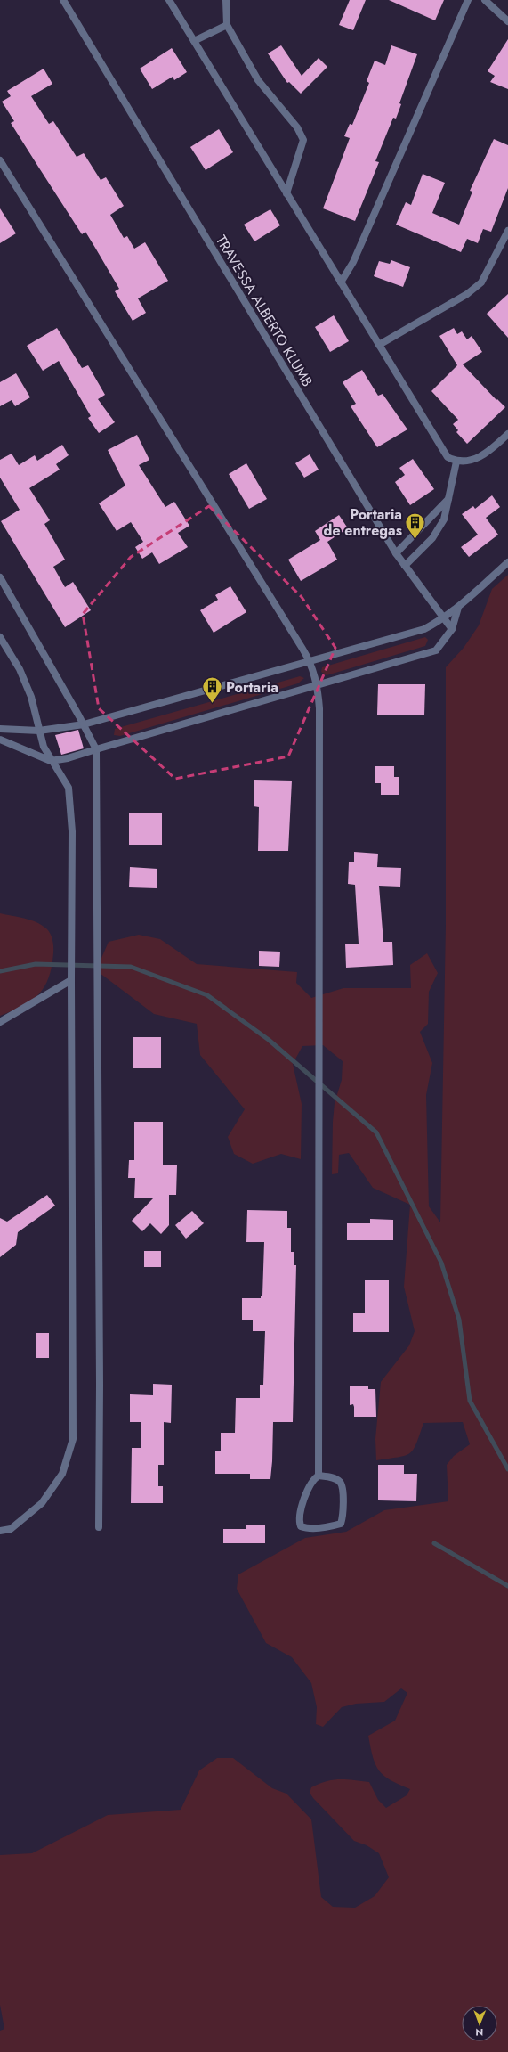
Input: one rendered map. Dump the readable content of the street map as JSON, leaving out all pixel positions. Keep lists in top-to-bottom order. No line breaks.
{"streets":{"street":["TRAVESSA ALBERTO KLUMB"]},"places":{"building":["Portaria de entregas","Portaria"]},"north":"bottom"}
